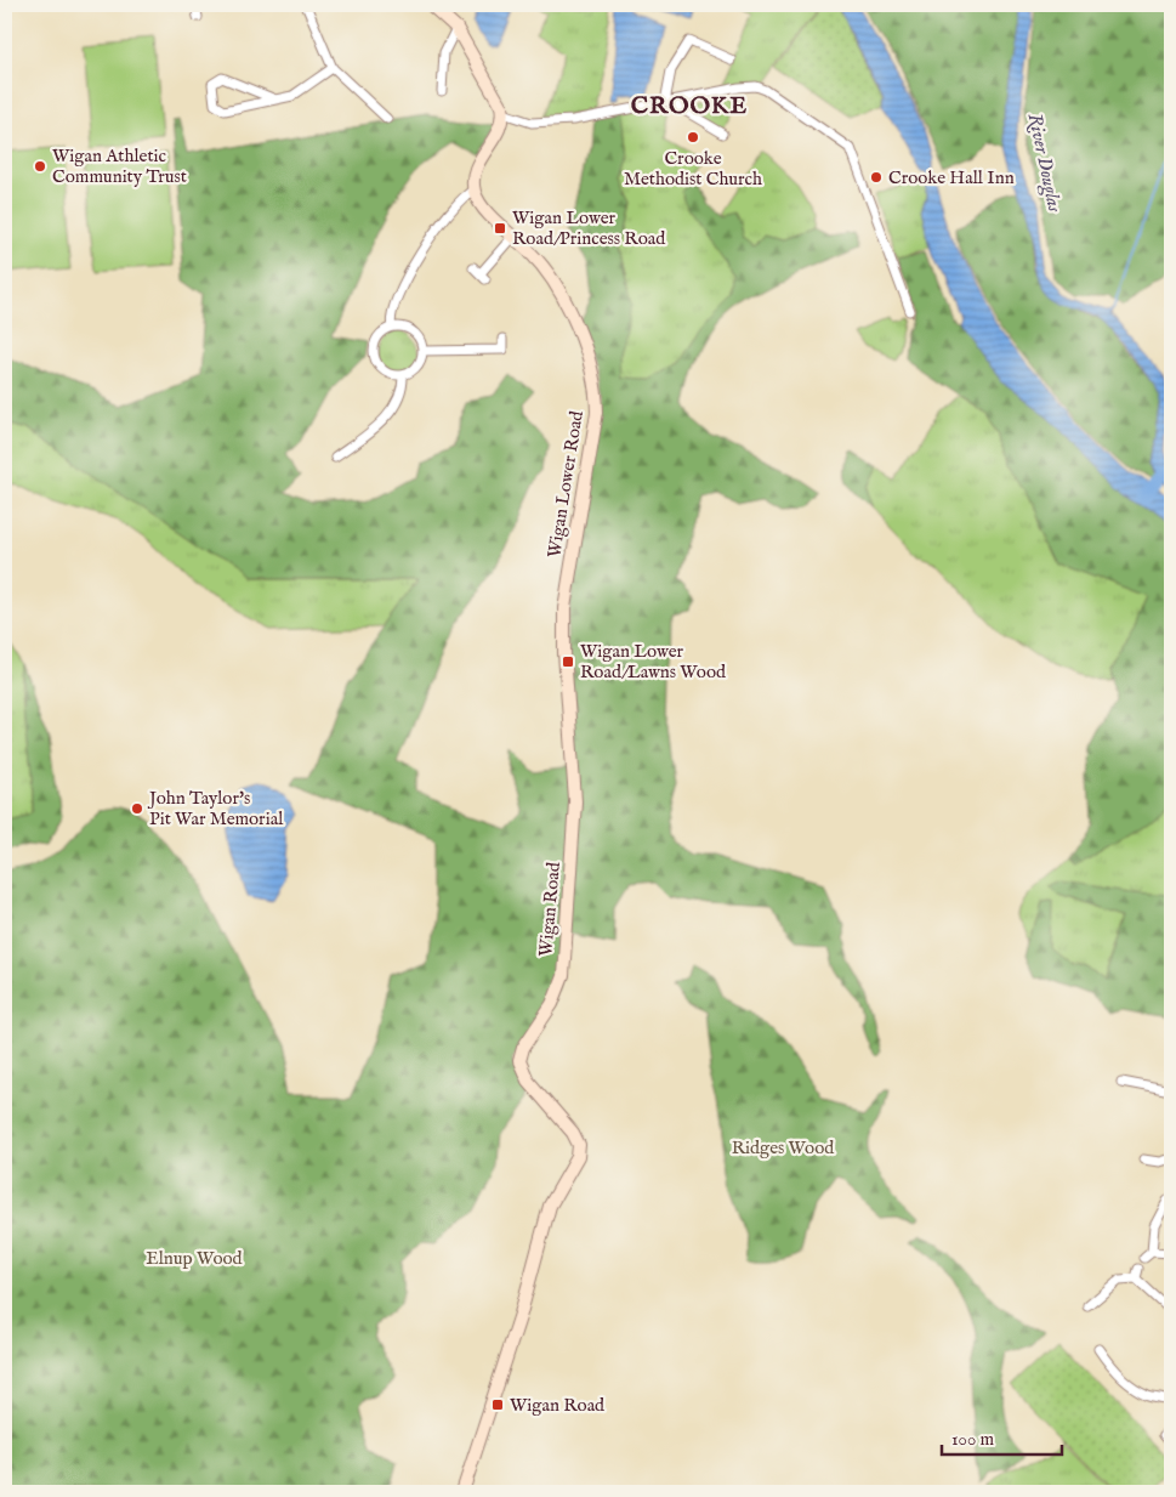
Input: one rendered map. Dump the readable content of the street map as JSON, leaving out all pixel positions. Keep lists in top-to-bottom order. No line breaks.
{"streets":{"main road":["Wigan Lower Road","Wigan Road"]},"crossings":[["Wigan Lower Road","Wigan Road"]],"districts":["CROOKE"],"water":["River Douglas"],"parks":["Ridges Wood","Elnup Wood"],"places":{"other":["Crooke Methodist Church","Wigan Athletic Community Trust","Crooke Hall Inn","John Taylor's Pit War Memorial"],"transit":["Wigan Lower Road/Princess Road","Wigan Lower Road/Lawns Wood","Wigan Road"]},"scale_bar":"100 m"}
